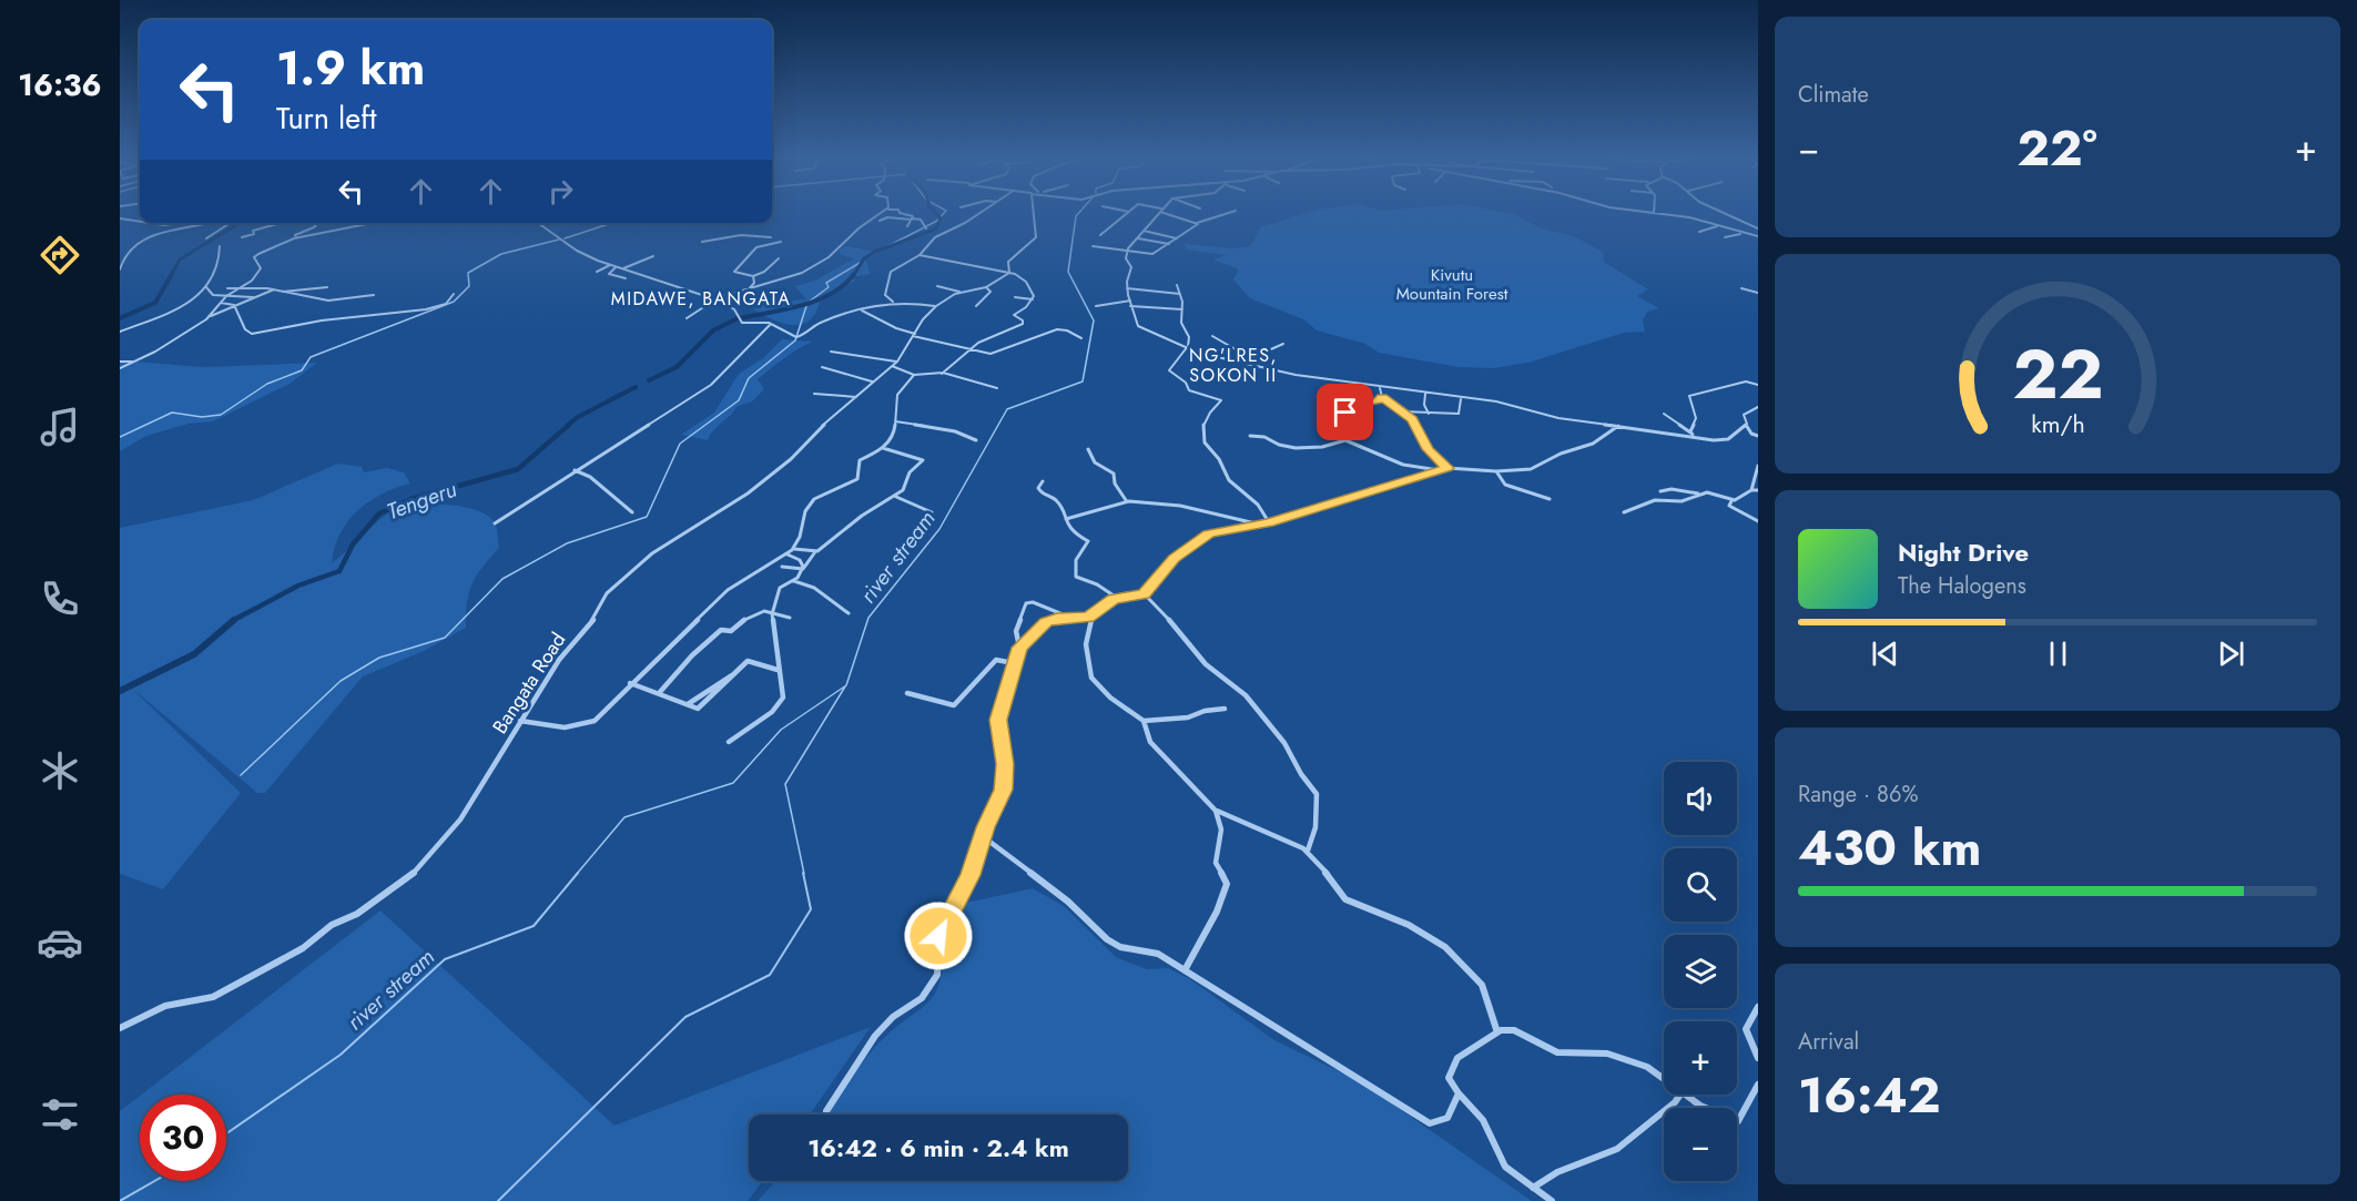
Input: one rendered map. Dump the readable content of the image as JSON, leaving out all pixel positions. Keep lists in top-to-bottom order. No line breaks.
{"streets":{"street":["Bangata Road"]},"districts":["MIDAWE, BANGATA","NG'LRES, SOKON II"],"water":["Tengeru","river stream"],"parks":["Kivutu Mountain Forest"],"page":{"tabs":"16:36","tile":["Climate",["Range · 86%","430 km"],["Arrival","16:42"]],"turn":["1.9 km","Turn left"],"heat":["−","22°","+"],"song":["Night Drive","The Halogens"],"map_buttons":["+","−"],"limit":"30","trip":"16:42 · 6 min · 2.4 km","gauge":["22","km/h"]}}
